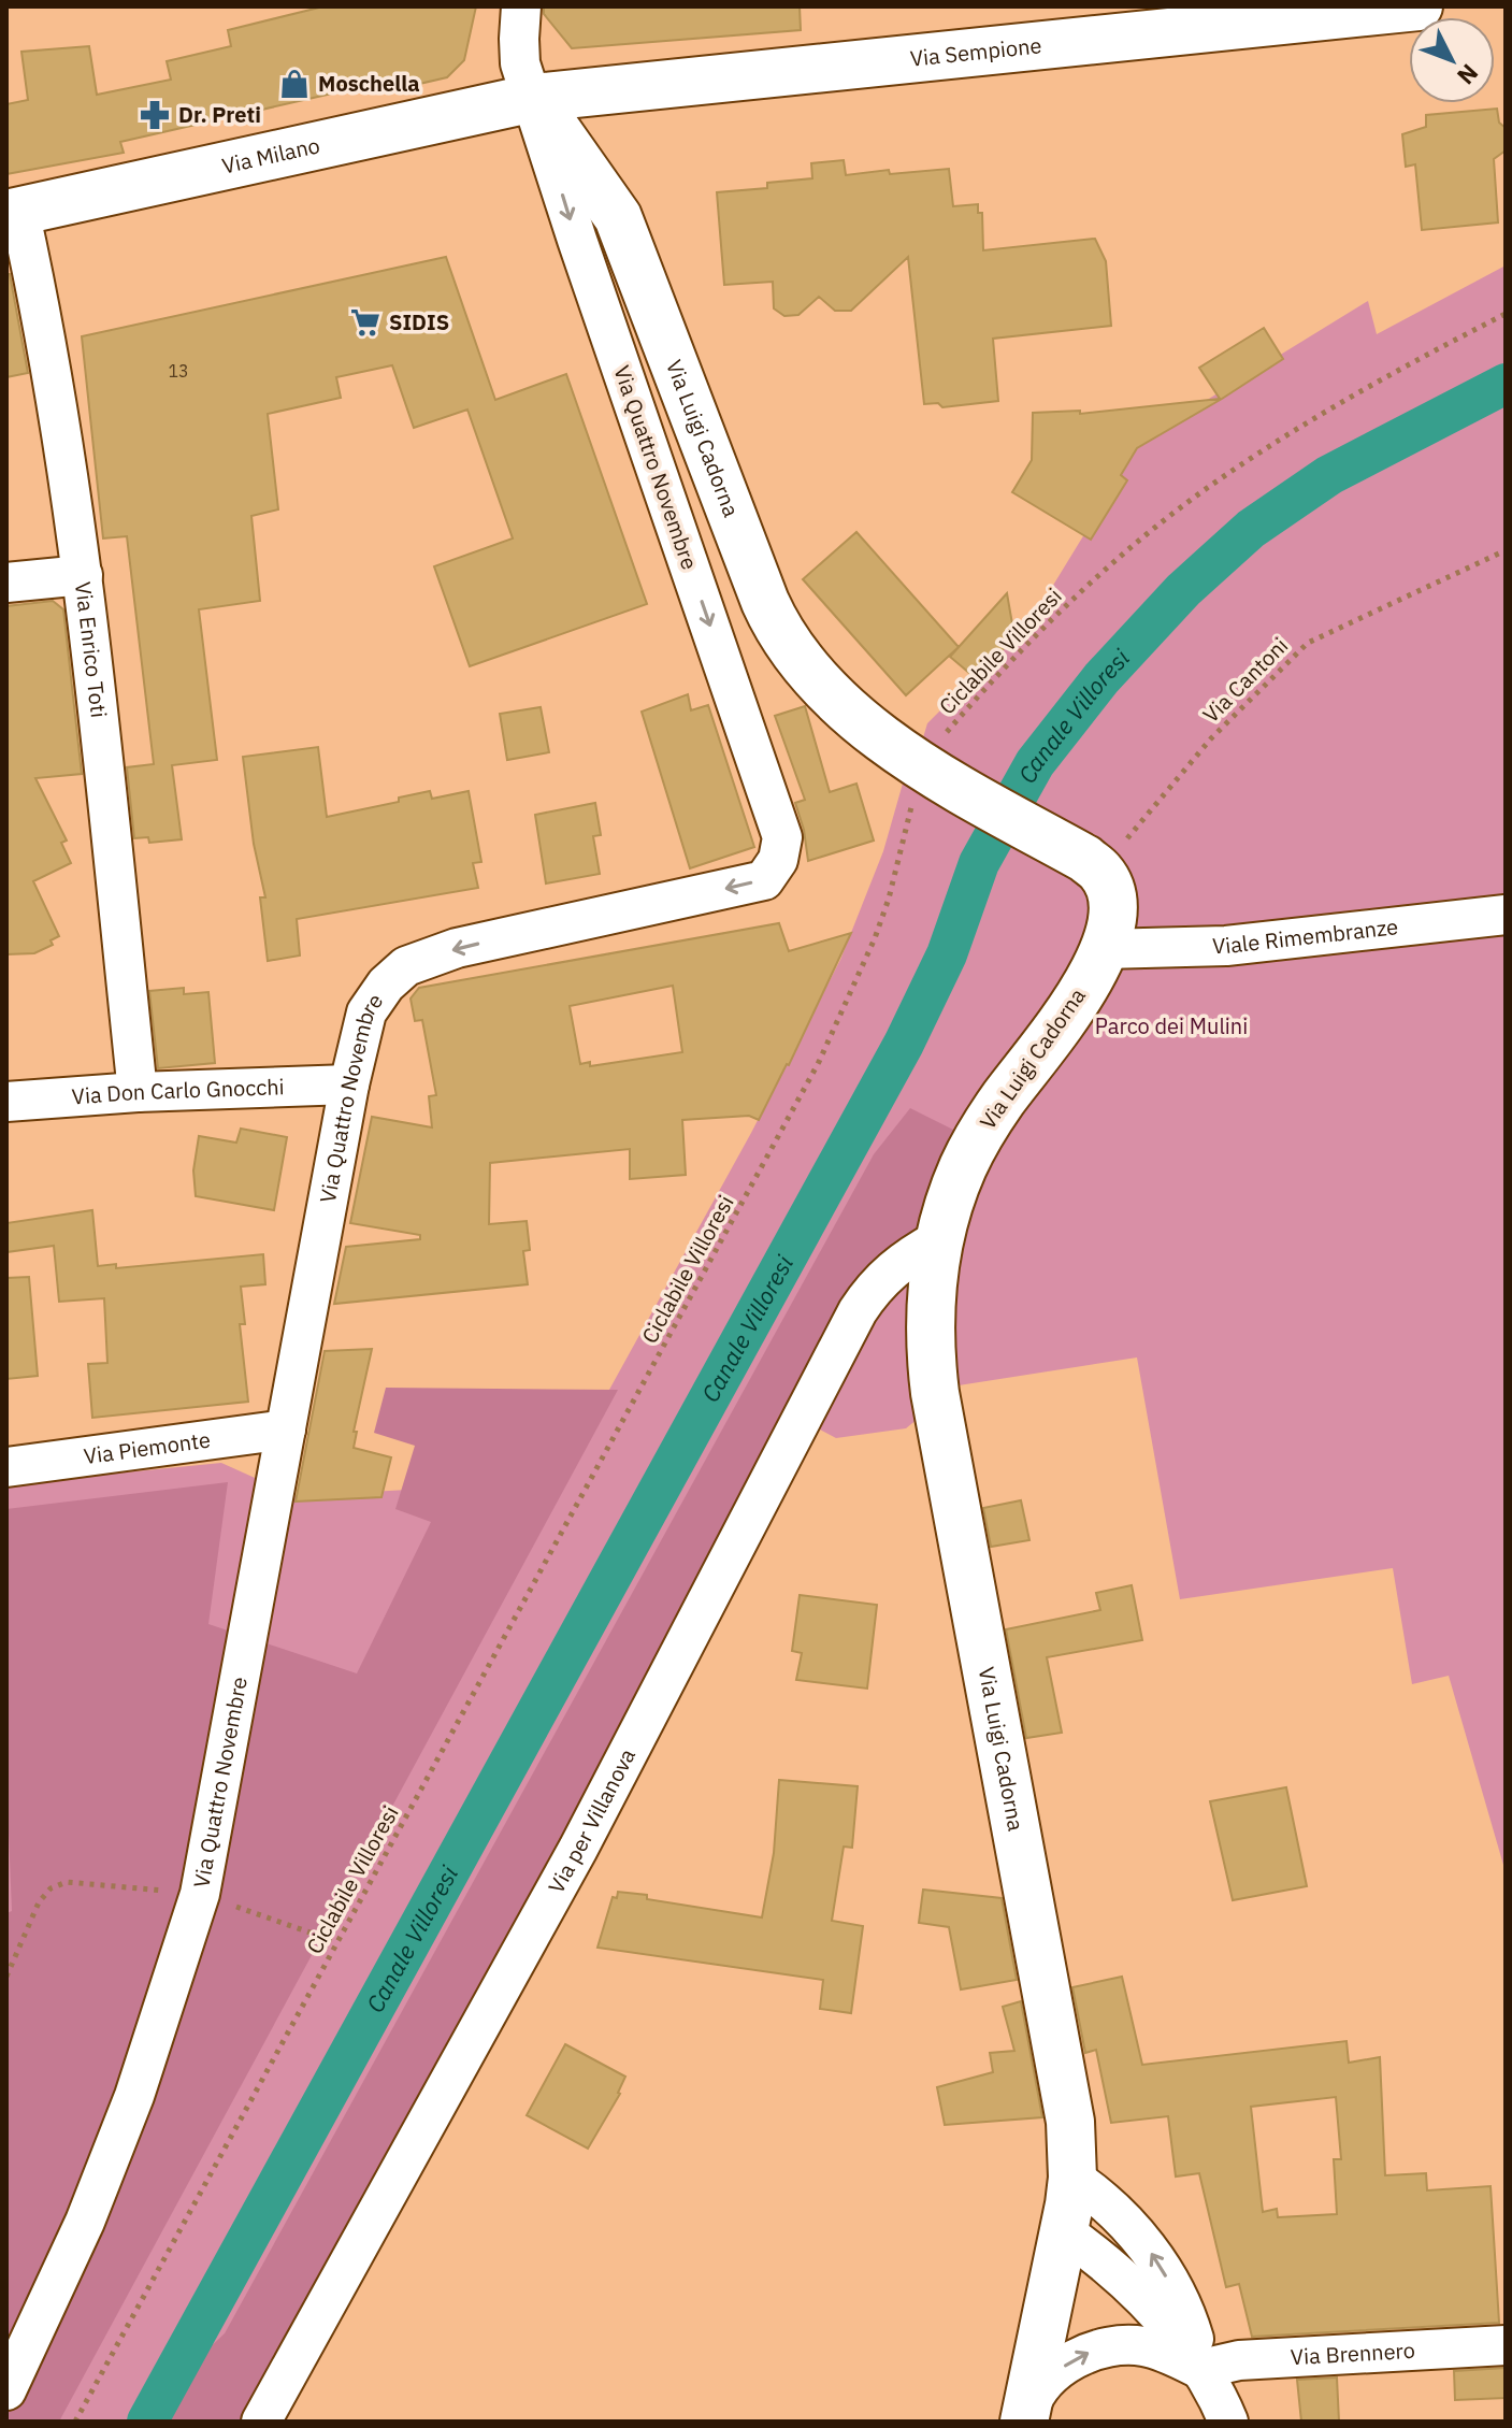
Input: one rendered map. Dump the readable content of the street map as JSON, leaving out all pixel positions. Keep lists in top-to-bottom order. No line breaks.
{"streets":{"street":["Via Sempione","Via Milano","Via Luigi Cadorna","Via Quattro Novembre","Via Enrico Toti","Viale Rimembranze","Via Don Carlo Gnocchi","Via Piemonte","Via per Villanova","Via Brennero"],"path":["Ciclabile Villoresi","Via Cantoni"]},"crossings":[["Via Sempione","Via Milano"],["Via Sempione","Via Luigi Cadorna"],["Via Sempione","Via Quattro Novembre"],["Via Milano","Via Luigi Cadorna"],["Via Milano","Via Quattro Novembre"],["Via Milano","Via Enrico Toti"],["Via Luigi Cadorna","Via Quattro Novembre"],["Via Luigi Cadorna","Ciclabile Villoresi"],["Via Luigi Cadorna","Via Cantoni"],["Via Luigi Cadorna","Viale Rimembranze"],["Via Luigi Cadorna","Via per Villanova"],["Via Luigi Cadorna","Via Brennero"],["Via Quattro Novembre","Via Don Carlo Gnocchi"],["Via Quattro Novembre","Via Piemonte"],["Via Enrico Toti","Via Don Carlo Gnocchi"]],"water":["Canale Villoresi"],"parks":["Parco dei Mulini"],"places":{"shop":["Moschella"],"pharmacy":["Dr. Preti"],"supermarket":["SIDIS"]},"house_numbers":["13"],"north":"bottom right"}
